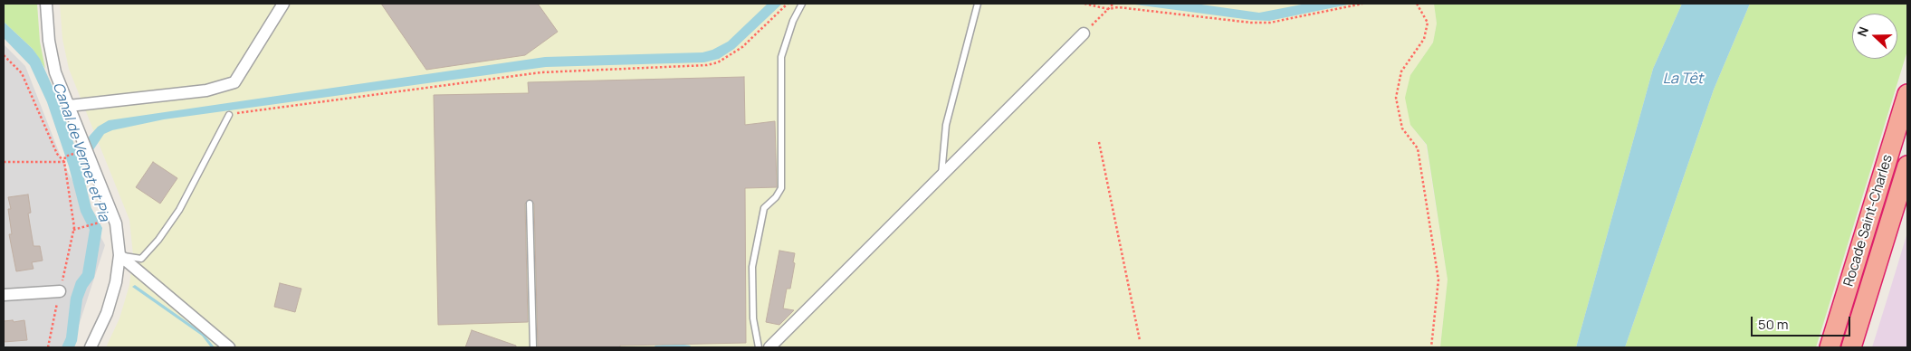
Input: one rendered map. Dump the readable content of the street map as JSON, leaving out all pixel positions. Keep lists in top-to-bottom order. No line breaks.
{"streets":{"highway":["Rocade Saint-Charles"]},"water":["La Têt","Canal de Vernet et Pia"],"scale_bar":"50 m","north":"left"}
